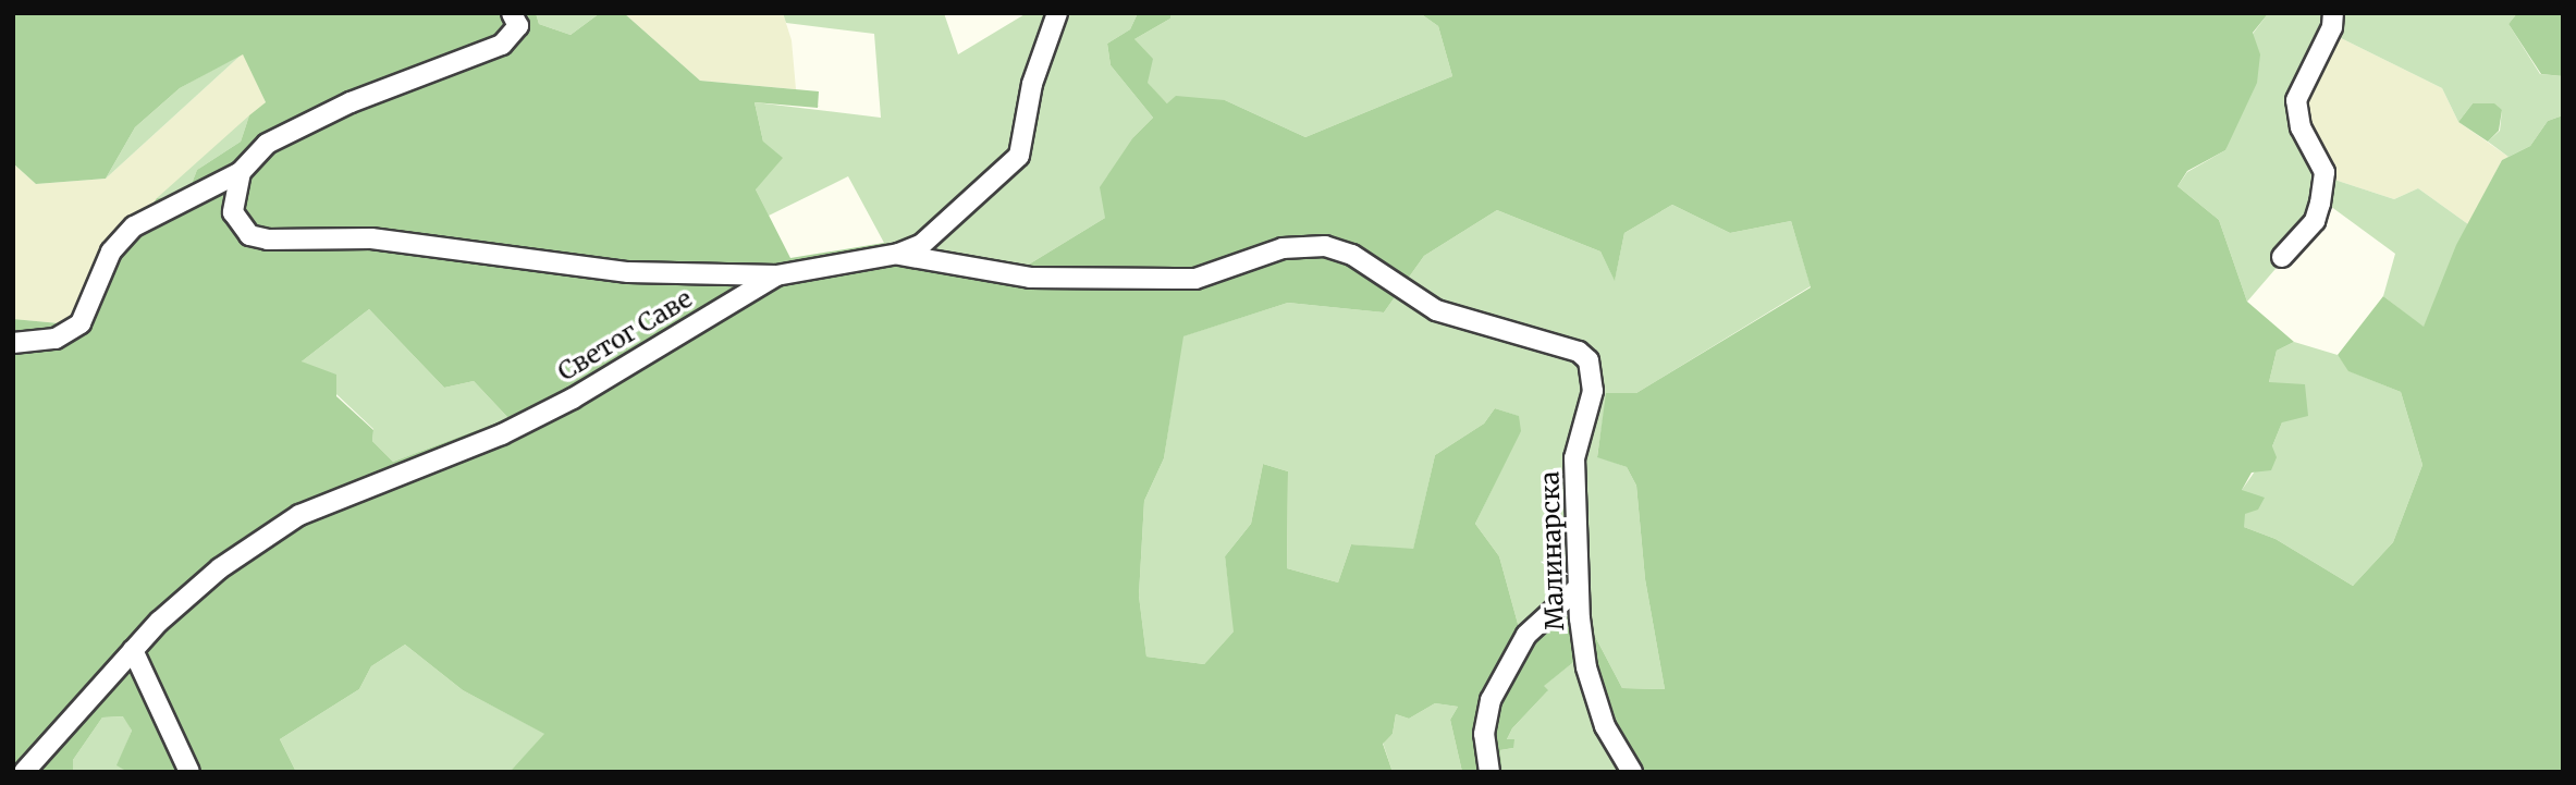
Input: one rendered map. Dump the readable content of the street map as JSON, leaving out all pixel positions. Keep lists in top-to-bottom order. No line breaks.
{"streets":{"street":["Светог Саве","Малинарска"]},"crossings":[["Светог Саве","Малинарска"]]}
